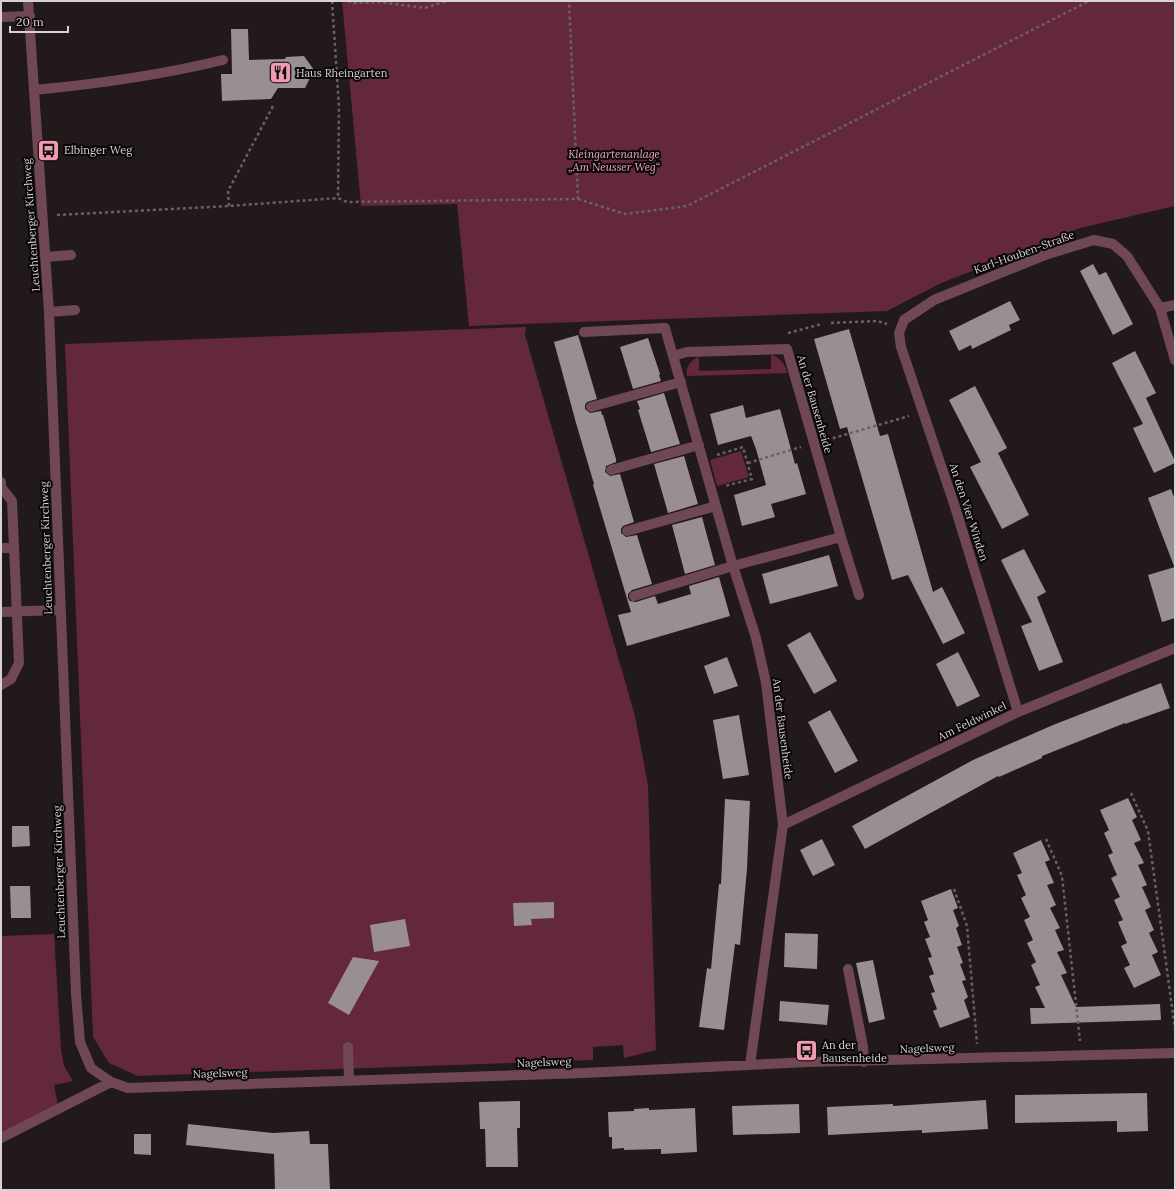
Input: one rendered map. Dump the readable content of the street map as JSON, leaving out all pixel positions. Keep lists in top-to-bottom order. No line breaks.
{"streets":{"street":["Leuchtenberger Kirchweg","Karl-Houben-Straße","An der Bausenheide","An den Vier Winden","Am Feldwinkel","Nagelsweg"]},"crossings":[["Leuchtenberger Kirchweg","Nagelsweg"],["Karl-Houben-Straße","An den Vier Winden"],["An der Bausenheide","Am Feldwinkel"],["An der Bausenheide","Nagelsweg"],["An den Vier Winden","Am Feldwinkel"]],"parks":["Kleingartenanlage „Am Neusser Weg“"],"places":{"restaurant":["Haus Rheingarten"],"bus stop":["Elbinger Weg","An der Bausenheide"]},"scale_bar":"20 m"}
